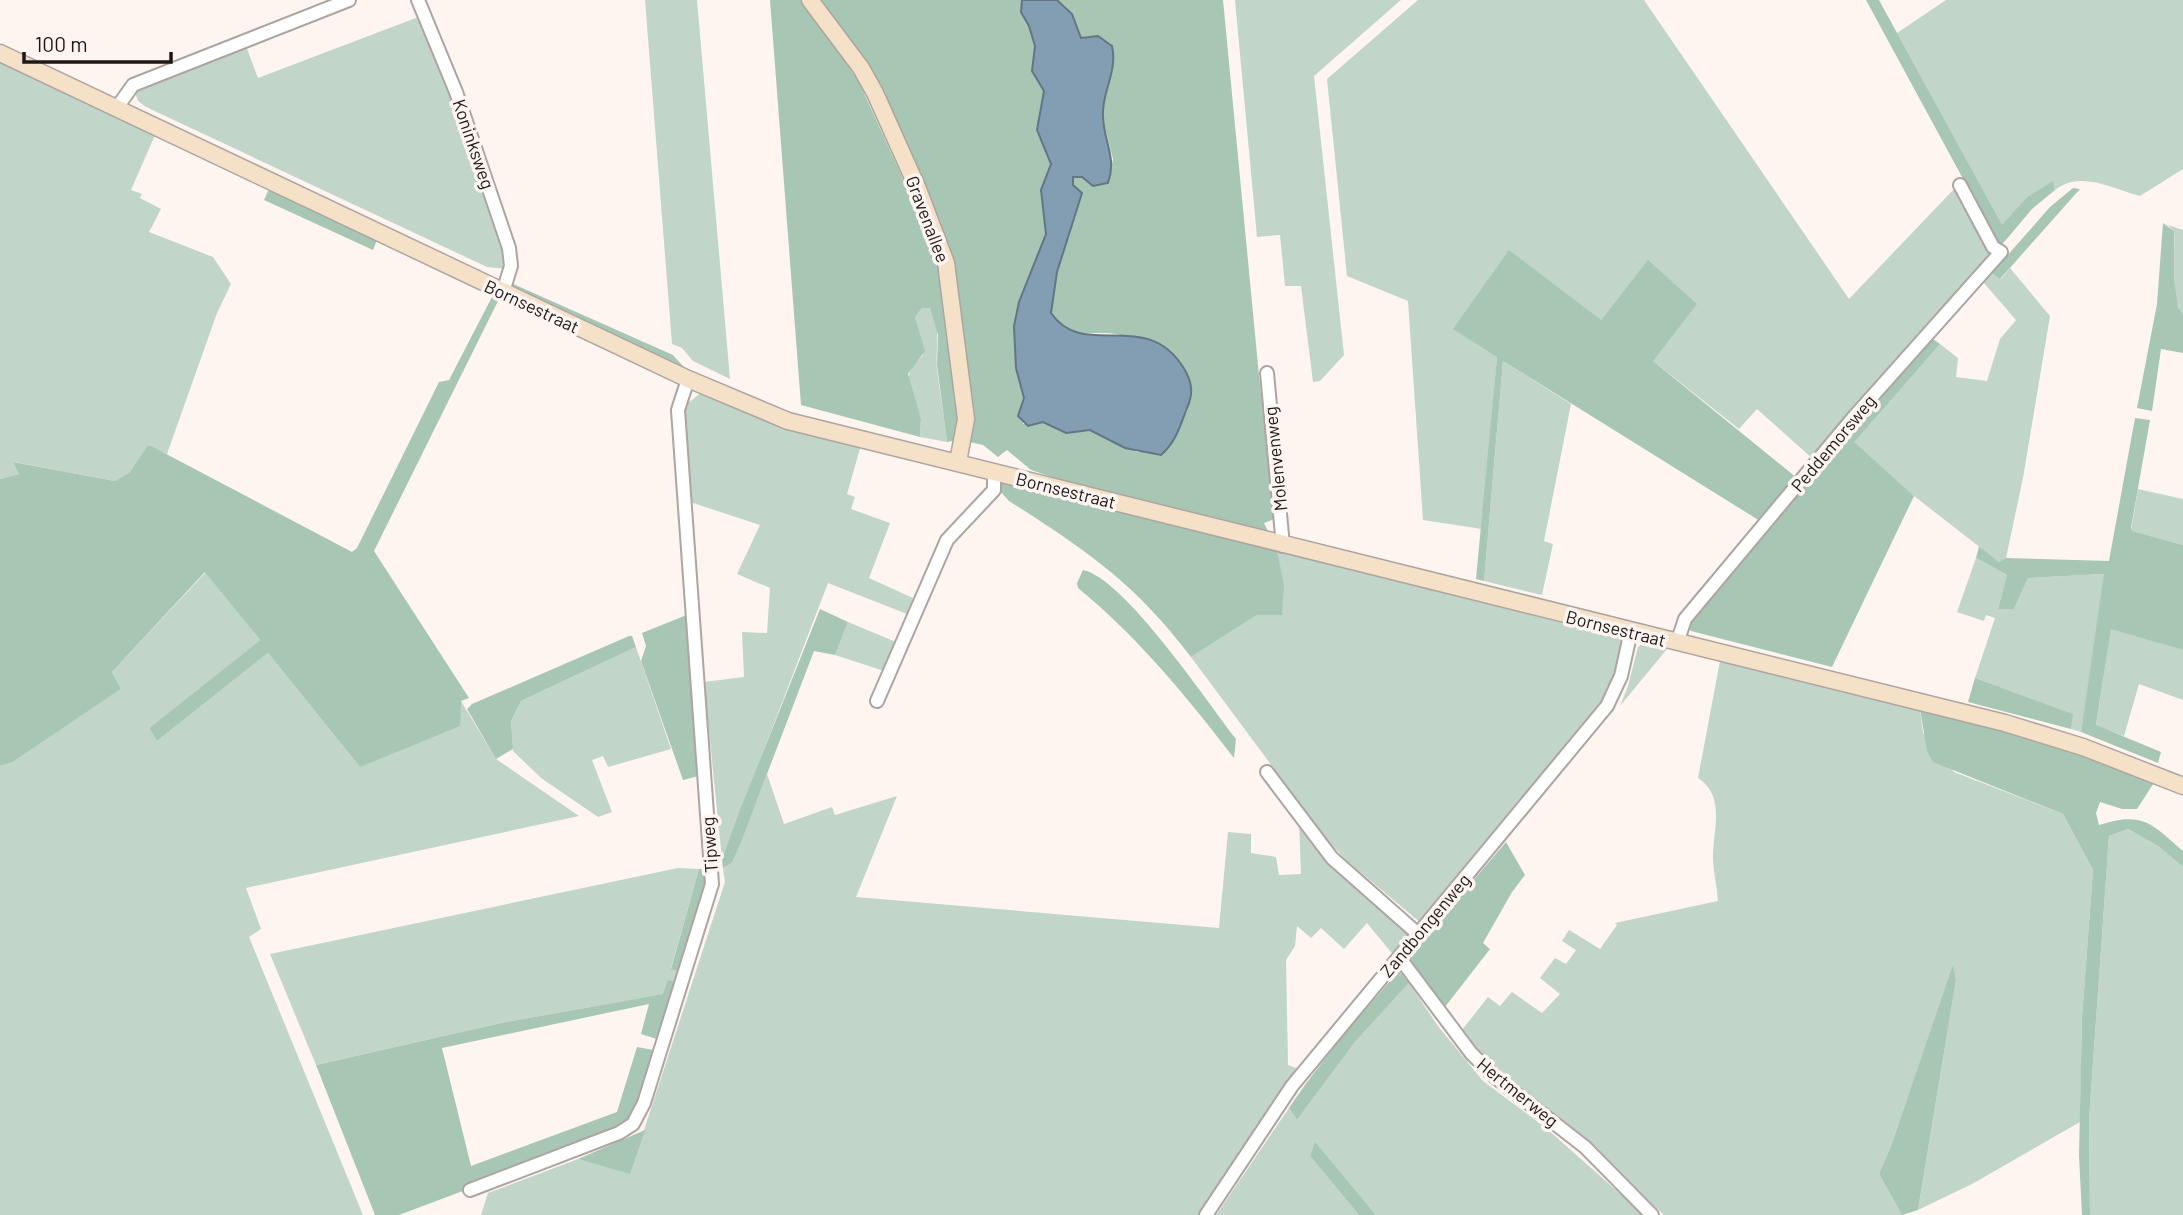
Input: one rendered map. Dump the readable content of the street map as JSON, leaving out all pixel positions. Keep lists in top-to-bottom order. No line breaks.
{"streets":{"street":["Koninksweg","Gravenallee","Bornsestraat","Peddemorsweg","Molenvenweg","Tipweg","Zandbongenweg","Hertmerweg"]},"crossings":[["Koninksweg","Bornsestraat"],["Gravenallee","Bornsestraat"],["Bornsestraat","Peddemorsweg"],["Bornsestraat","Molenvenweg"],["Bornsestraat","Tipweg"],["Bornsestraat","Zandbongenweg"],["Zandbongenweg","Hertmerweg"]],"scale_bar":"100 m"}
